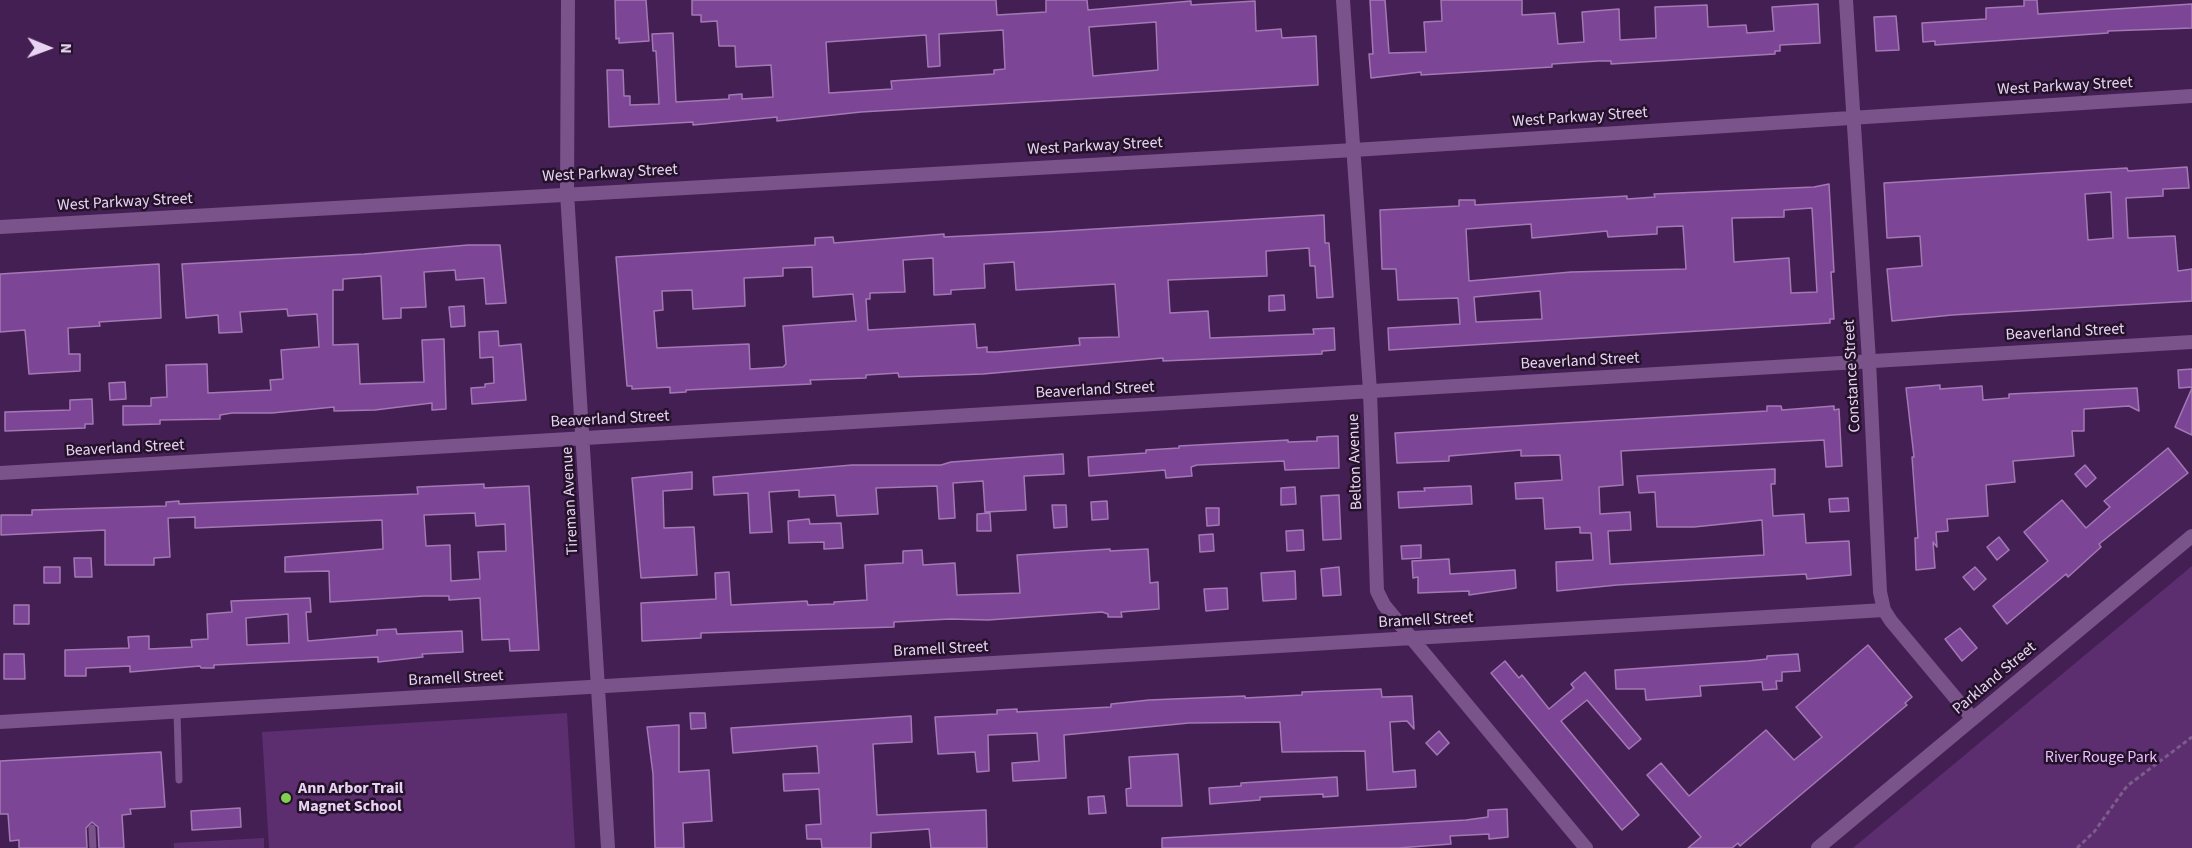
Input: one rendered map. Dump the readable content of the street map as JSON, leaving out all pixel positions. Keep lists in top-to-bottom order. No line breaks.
{"streets":{"street":["West Parkway Street","Beaverland Street","Constance Street","Belton Avenue","Tireman Avenue","Bramell Street","Parkland Street"]},"crossings":[["West Parkway Street","Constance Street"],["West Parkway Street","Belton Avenue"],["West Parkway Street","Tireman Avenue"],["Beaverland Street","Constance Street"],["Beaverland Street","Belton Avenue"],["Beaverland Street","Tireman Avenue"],["Constance Street","Bramell Street"],["Belton Avenue","Bramell Street"],["Tireman Avenue","Bramell Street"]],"parks":["River Rouge Park"],"places":["Ann Arbor Trail Magnet School"],"north":"right"}
